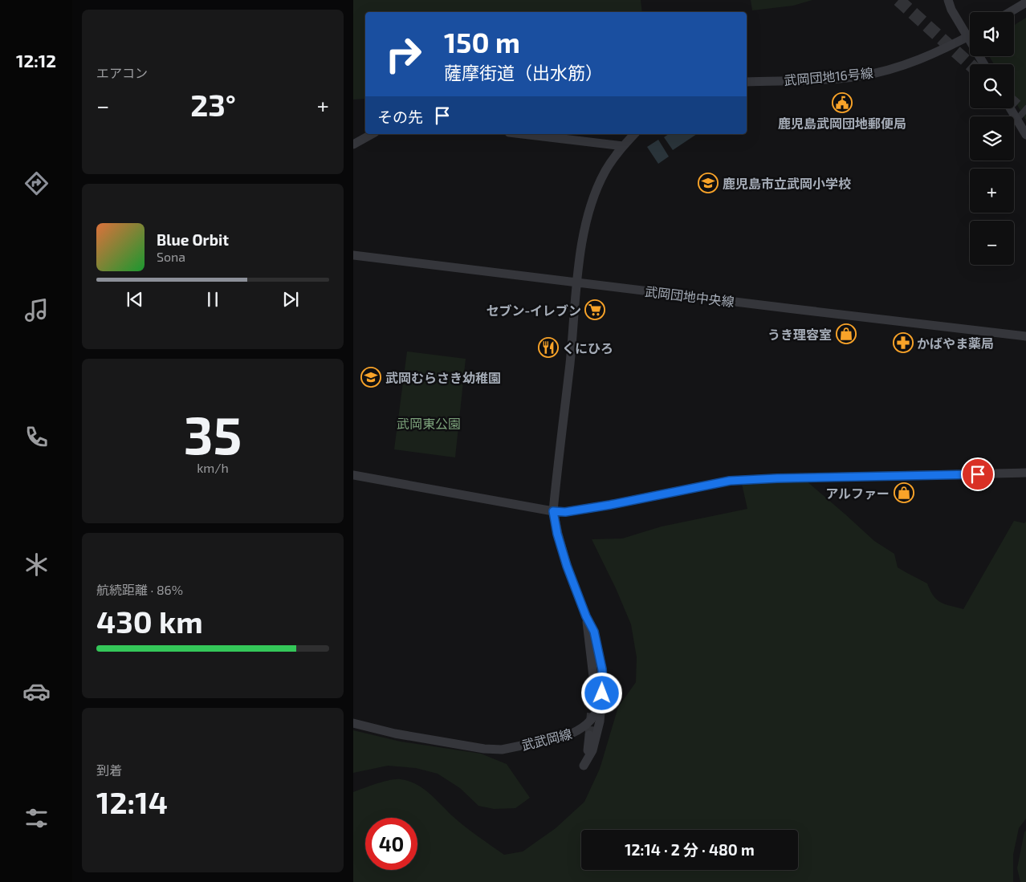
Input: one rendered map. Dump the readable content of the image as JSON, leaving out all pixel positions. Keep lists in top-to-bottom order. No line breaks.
{"streets":{"street":["武岡団地16号線","武岡団地中央線","武武岡線"]},"crossings":[["武岡団地中央線","武武岡線"]],"parks":["武岡東公園"],"places":{"public building":["鹿児島武岡団地郵便局"],"school or university":["鹿児島市立武岡小学校","武岡むらさき幼稚園"],"supermarket":["セブン-イレブン"],"shop":["うき理容室","アルファー"],"pharmacy":["かばやま薬局"],"restaurant":["くにひろ"]},"page":{"tabs":"12:12","tile":["エアコン",["35","km/h"],["航続距離 · 86%","430 km"],["到着","12:14"]],"map_buttons":["+","−"],"turn":["150 m","薩摩街道（出水筋）"],"heat":["−","23°","+"],"then":"その先","song":["Blue Orbit","Sona"],"limit":"40","trip":"12:14 · 2 分 · 480 m"}}
